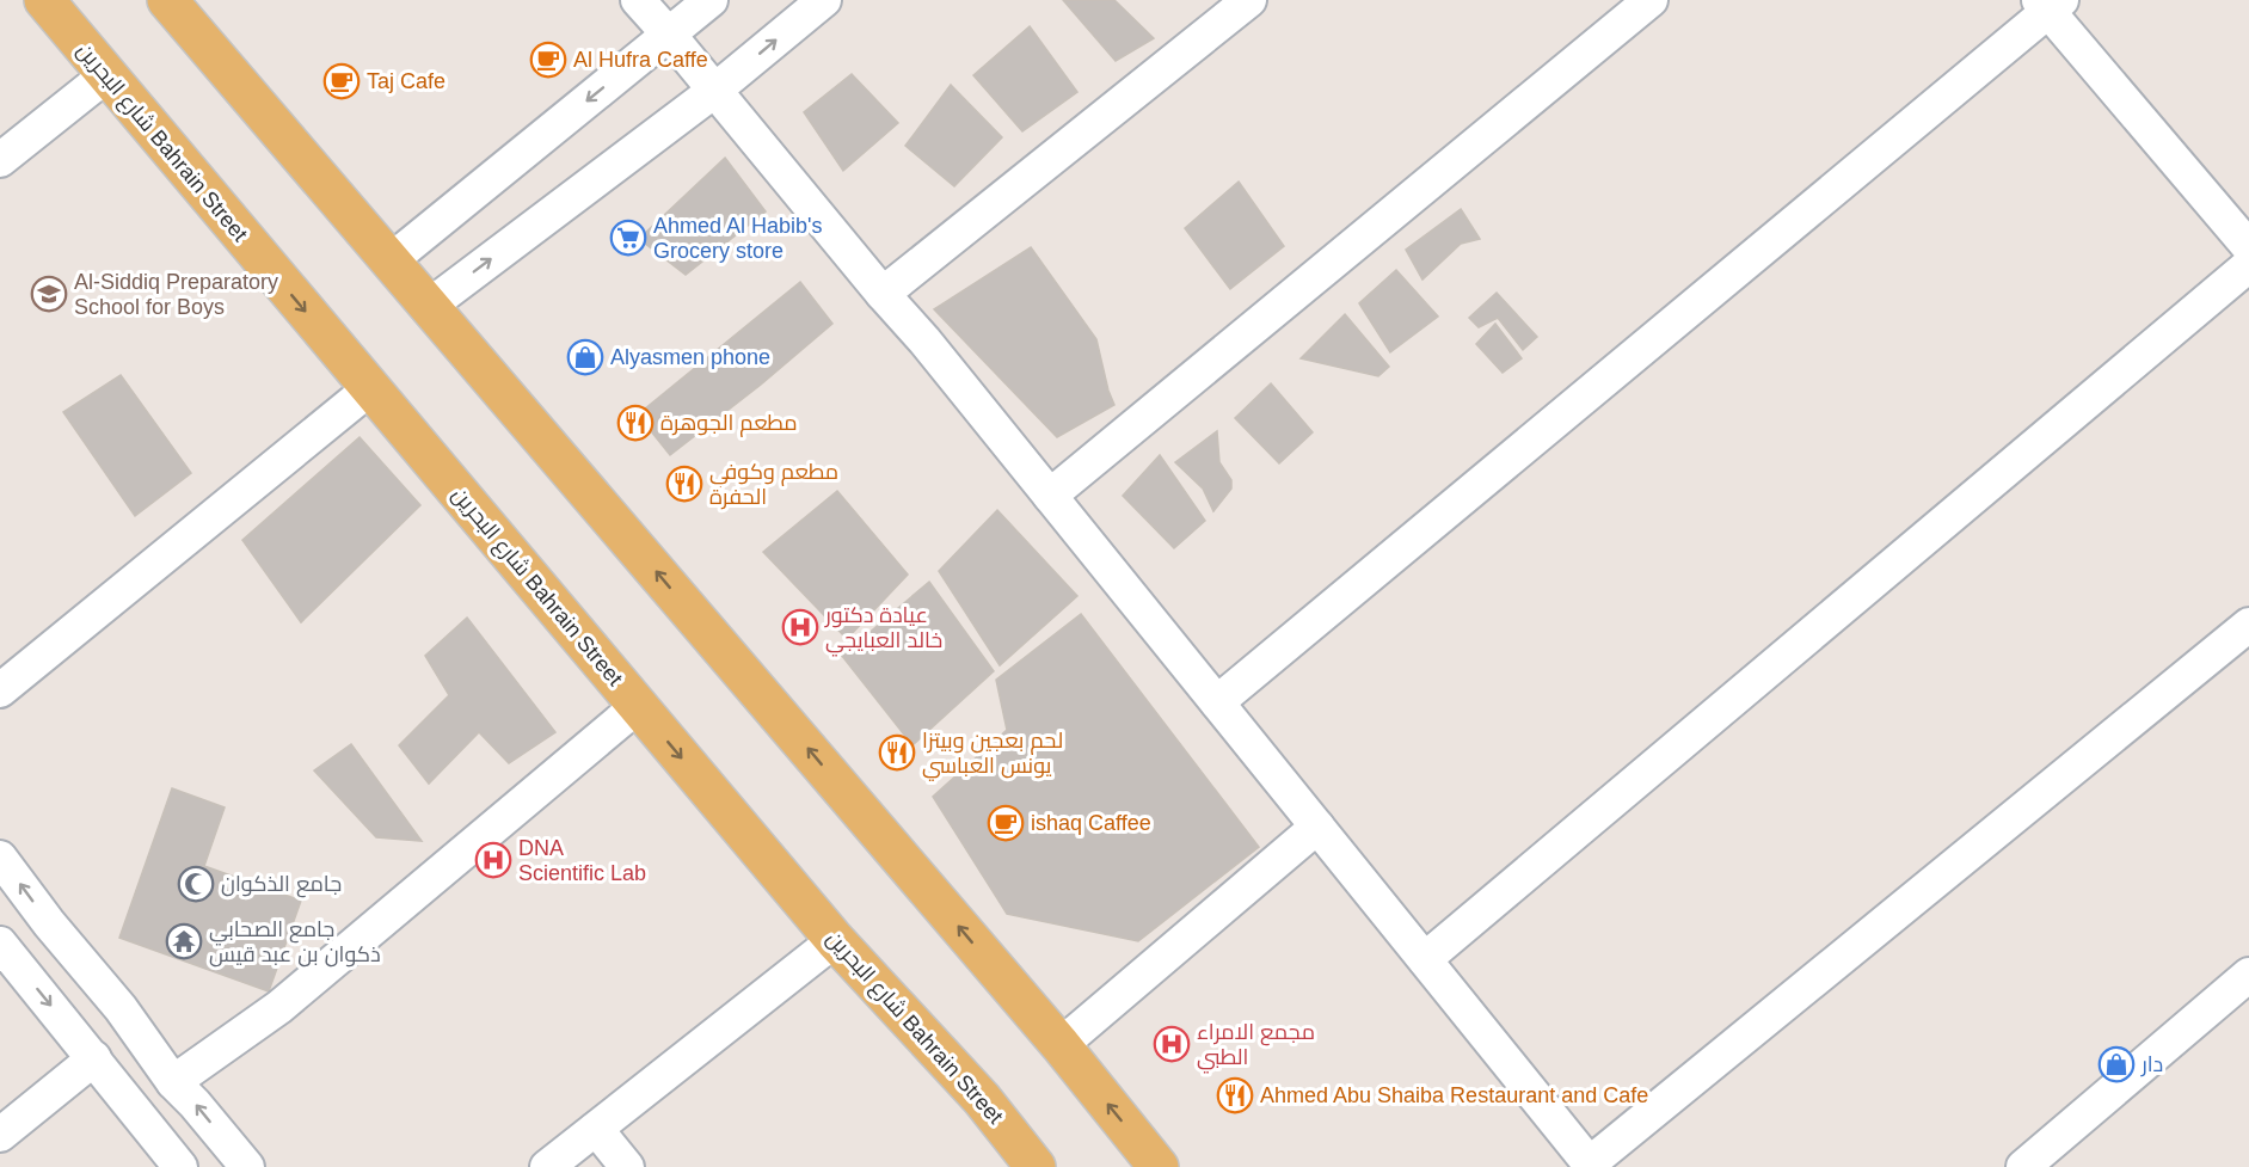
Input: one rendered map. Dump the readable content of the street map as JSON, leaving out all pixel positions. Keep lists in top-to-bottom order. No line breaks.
{"streets":{"main road":["شارع البحرين Bahrain Street"]},"places":{"cafe":["Al Hufra Caffe","Taj Cafe","ishaq Caffee"],"supermarket":["Ahmed Al Habib's Grocery store"],"school or university":["Al-Siddiq Preparatory School for Boys"],"shop":["Alyasmen phone","دار"],"restaurant":["مطعم الجوهرة","مطعم وكوفي الحفرة","لحم بعجين وبيتزا يونس العباسي","Ahmed Abu Shaiba Restaurant and Cafe"],"hospital":["عيادة دكتور خالد العبايجي","DNA Scientific Lab","مجمع الامراء الطبي"],"mosque":["جامع الذكوان"],"temple":["جامع الصحابي ذكوان بن عبد قيس"]}}
